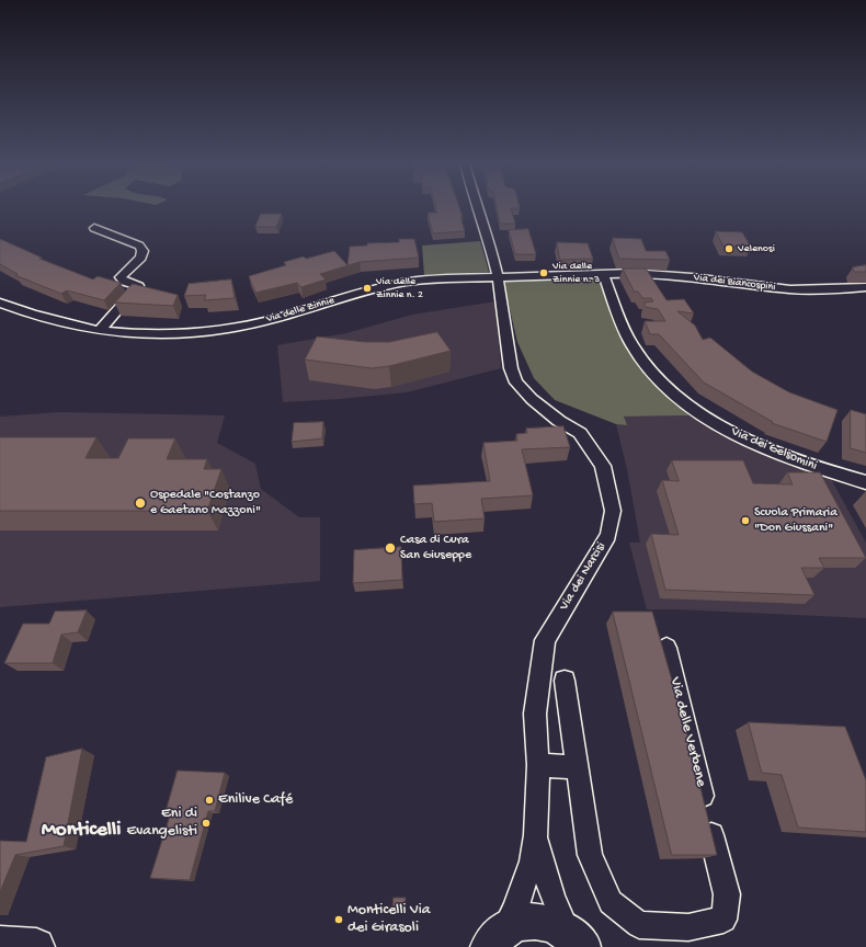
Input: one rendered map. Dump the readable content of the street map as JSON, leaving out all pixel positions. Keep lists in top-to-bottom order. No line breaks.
{"streets":{"street":["Via dei Biancospini","Via delle Zinnie","Via dei Gelsomini","Via dei Narcisi","Via delle Verbene"]},"crossings":[["Via dei Biancospini","Via delle Zinnie"],["Via dei Biancospini","Via dei Gelsomini"],["Via delle Zinnie","Via dei Gelsomini"],["Via delle Zinnie","Via dei Narcisi"]],"districts":["Monticelli"],"places":["Velenosi","Via delle Zinnie n. 3","Via delle Zinnie n. 2","Ospedale \"Costanzo e Gaetano Mazzoni\"","Scuola Primaria \"Don Giussani\"","Casa di Cura San Giuseppe","Enilive Café","Eni di Evangelisti","Monticelli Via dei Girasoli"]}
